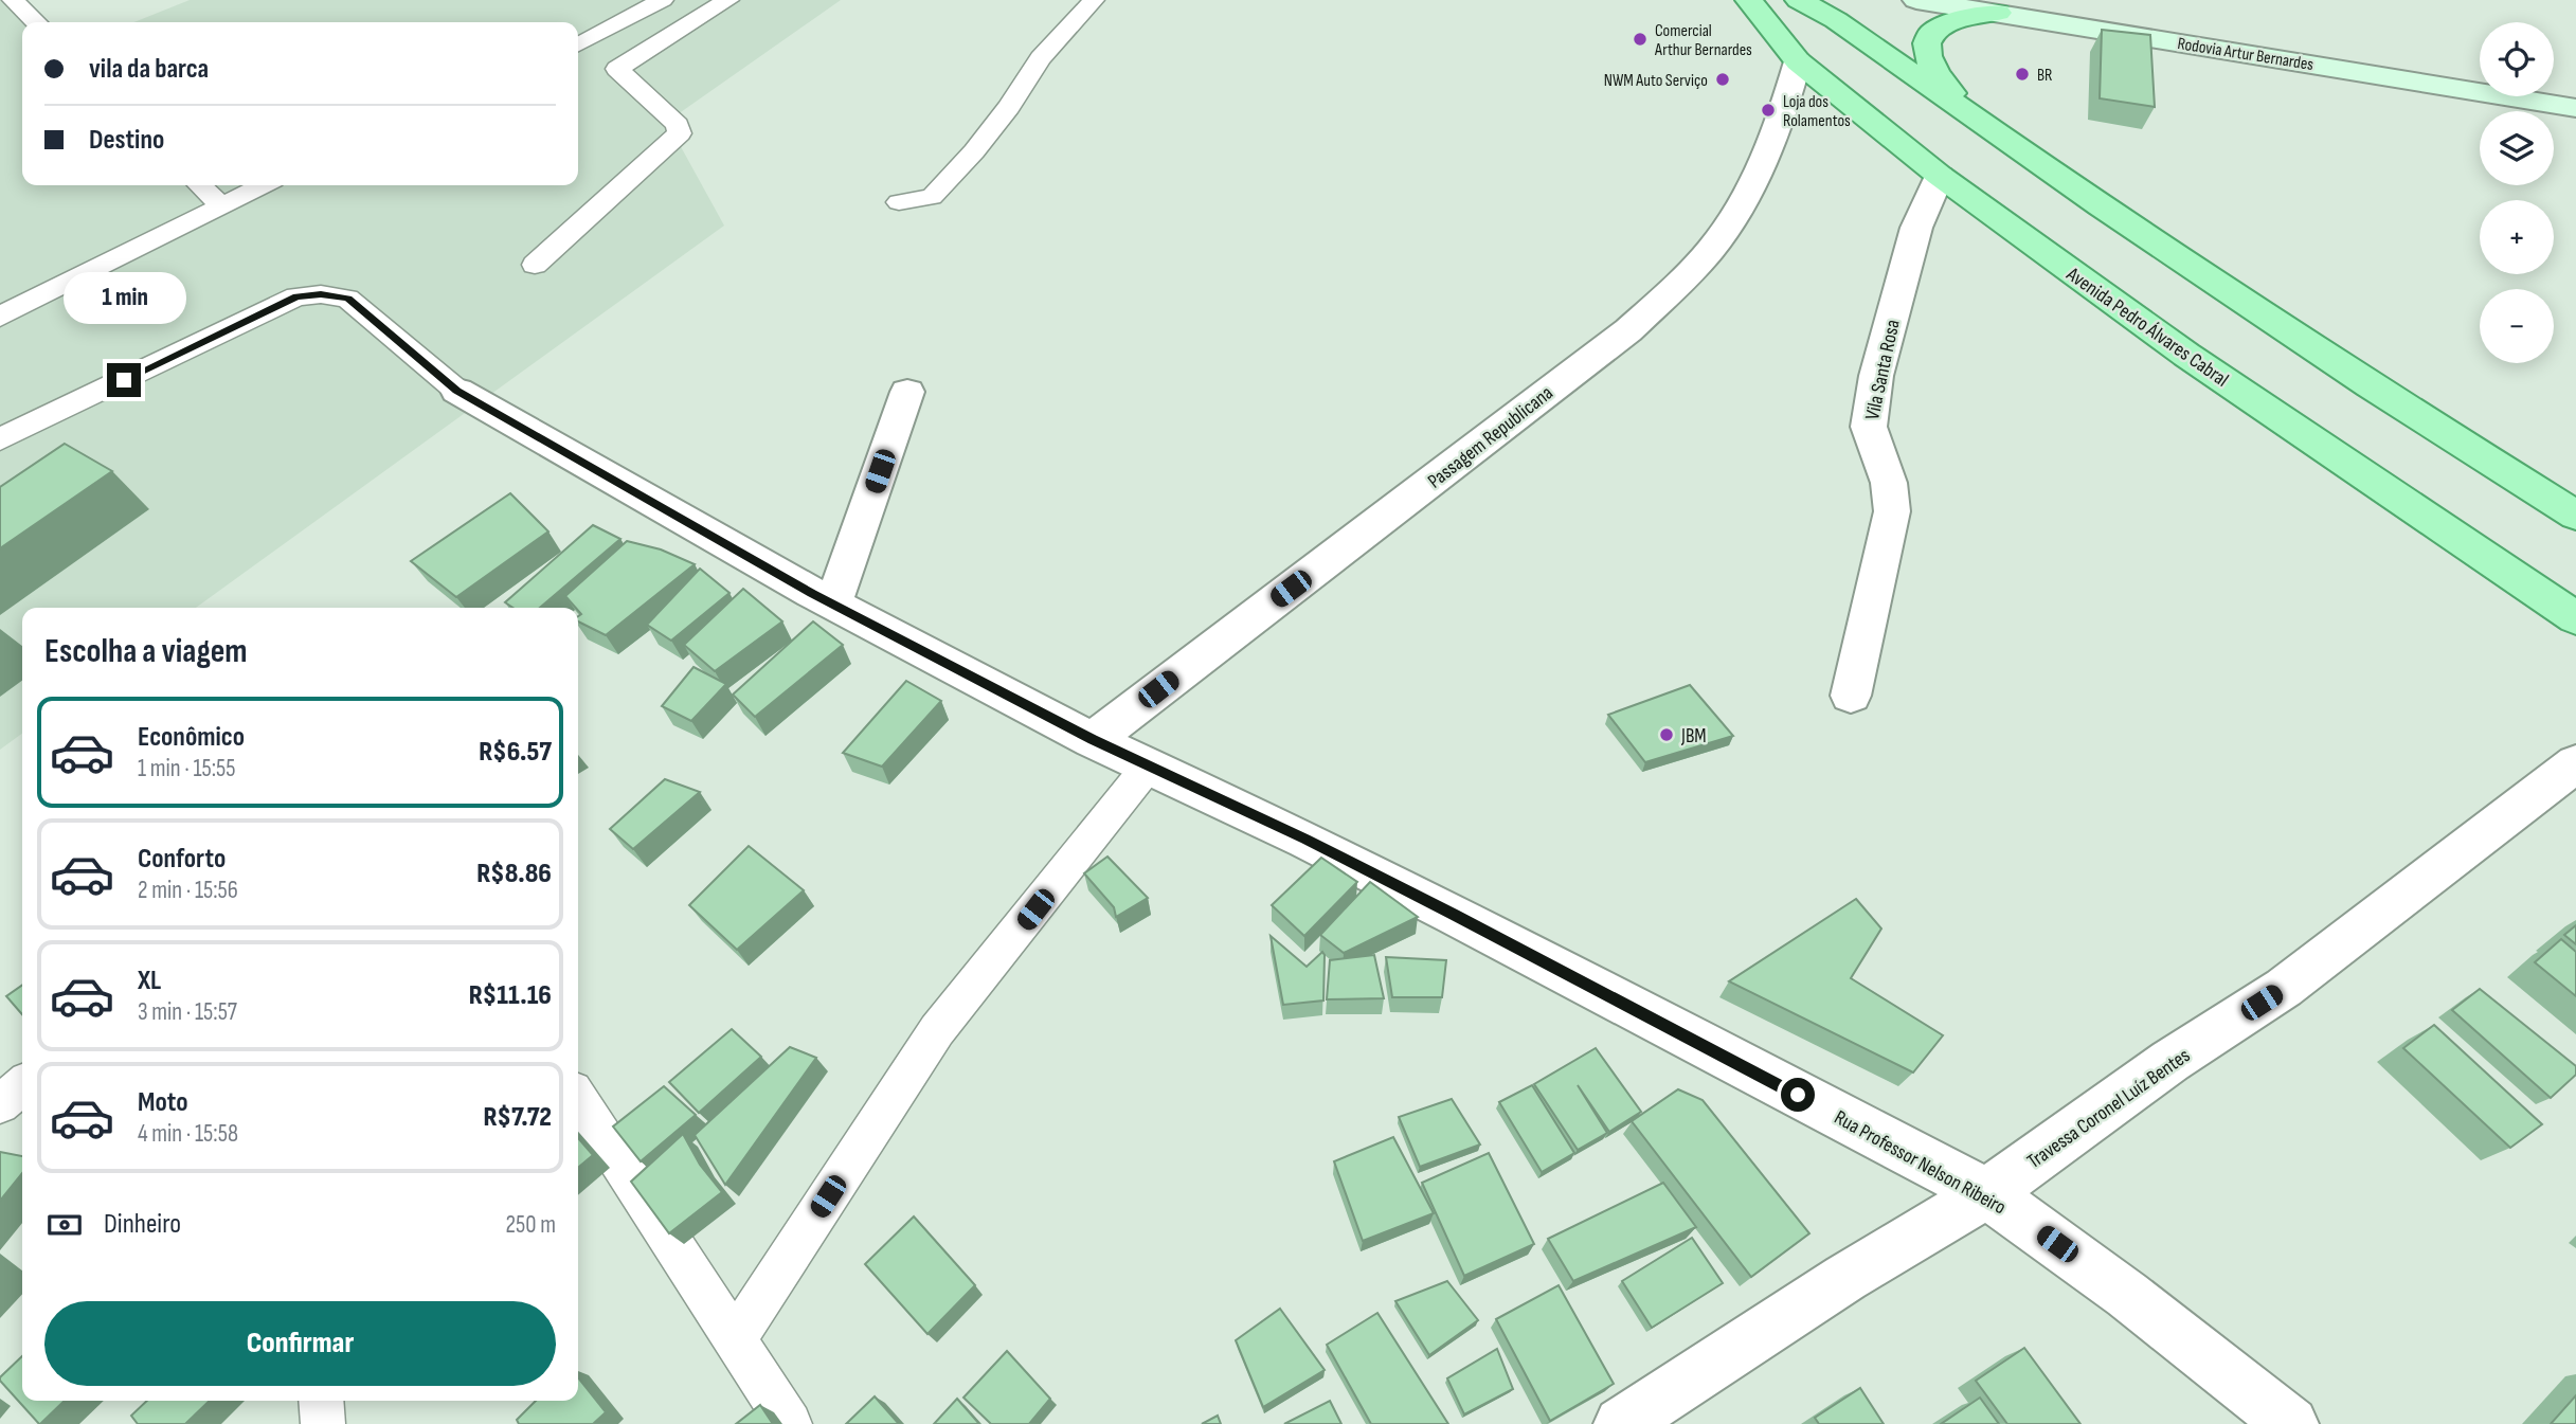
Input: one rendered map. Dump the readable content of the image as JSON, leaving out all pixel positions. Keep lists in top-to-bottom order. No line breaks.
{"streets":{"main road":["Rodovia Artur Bernardes","Avenida Pedro Álvares Cabral"],"street":["Vila Santa Rosa","Passagem Republicana","Travessa Coronel Luíz Bentes","Rua Professor Nelson Ribeiro"]},"crossings":[["Avenida Pedro Álvares Cabral","Vila Santa Rosa"],["Avenida Pedro Álvares Cabral","Passagem Republicana"],["Passagem Republicana","Rua Professor Nelson Ribeiro"],["Travessa Coronel Luíz Bentes","Rua Professor Nelson Ribeiro"]],"places":["Comercial Arthur Bernardes","BR","NWM Auto Serviço","Loja dos Rolamentos","JBM"],"page":{"map_buttons":["+","−"],"banner":["vila da barca","Destino"],"bubble":"1 min","heading":"Escolha a viagem","list":[{"name":"Econômico","note":"1 min · 15:55","value":"R$6.57"},{"name":"Conforto","note":"2 min · 15:56","value":"R$8.86"},{"name":"XL","note":"3 min · 15:57","value":"R$11.16"},{"name":"Moto","note":"4 min · 15:58","value":"R$7.72"}],"pay":["Dinheiro","250 m"],"buttons":"Confirmar"}}
